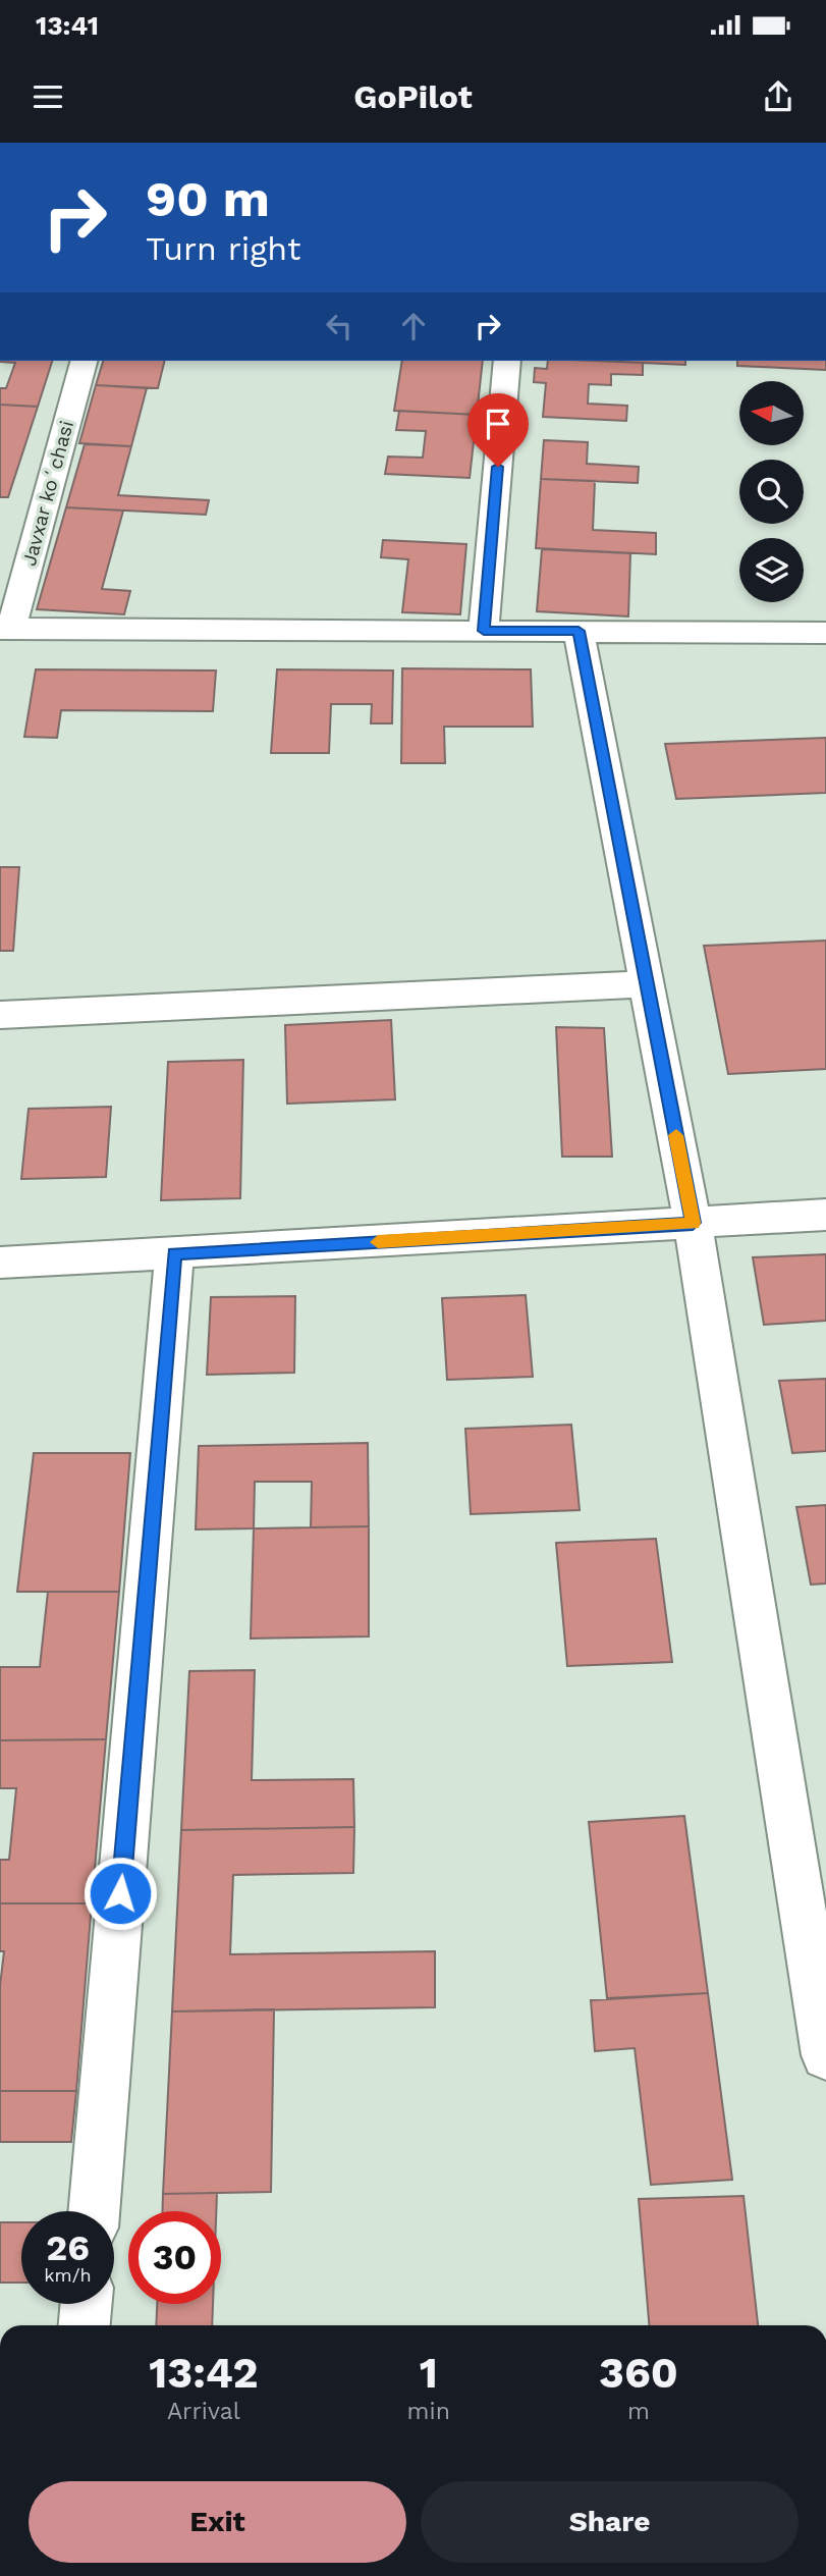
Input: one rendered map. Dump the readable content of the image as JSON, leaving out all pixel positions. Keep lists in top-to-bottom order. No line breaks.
{"streets":{"street":["Javxar koʻchasi"]},"north":"left","page":{"status":"13:41","header":"GoPilot","turn":["90 m","Turn right"],"speed":"26 km/h","limit":"30","eta":["13:42","Arrival","1","min","360","m"],"buttons":["Exit","Share"]}}
